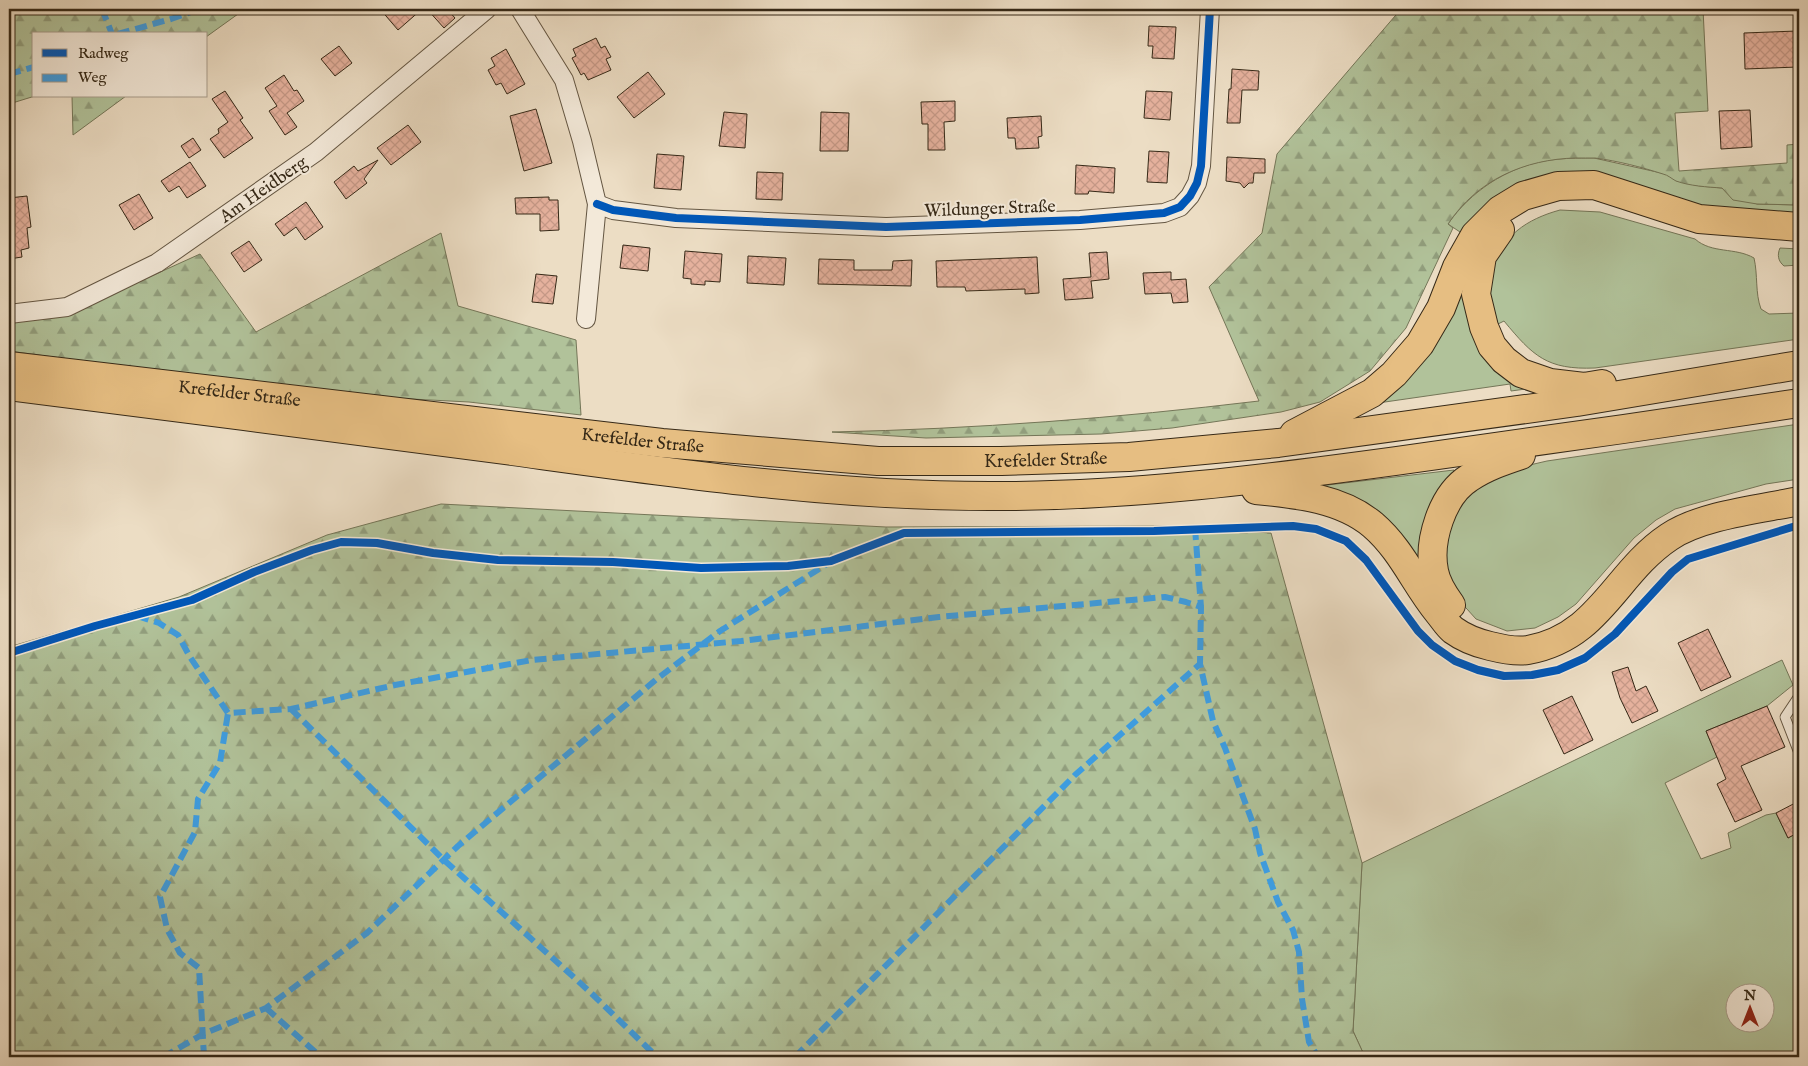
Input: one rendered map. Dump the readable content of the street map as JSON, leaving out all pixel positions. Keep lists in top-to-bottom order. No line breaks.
{"streets":{"highway":["Krefelder Straße"],"street":["Am Heidberg","Wildunger Straße"]},"legend":["Radweg","Weg"],"north":"top"}
